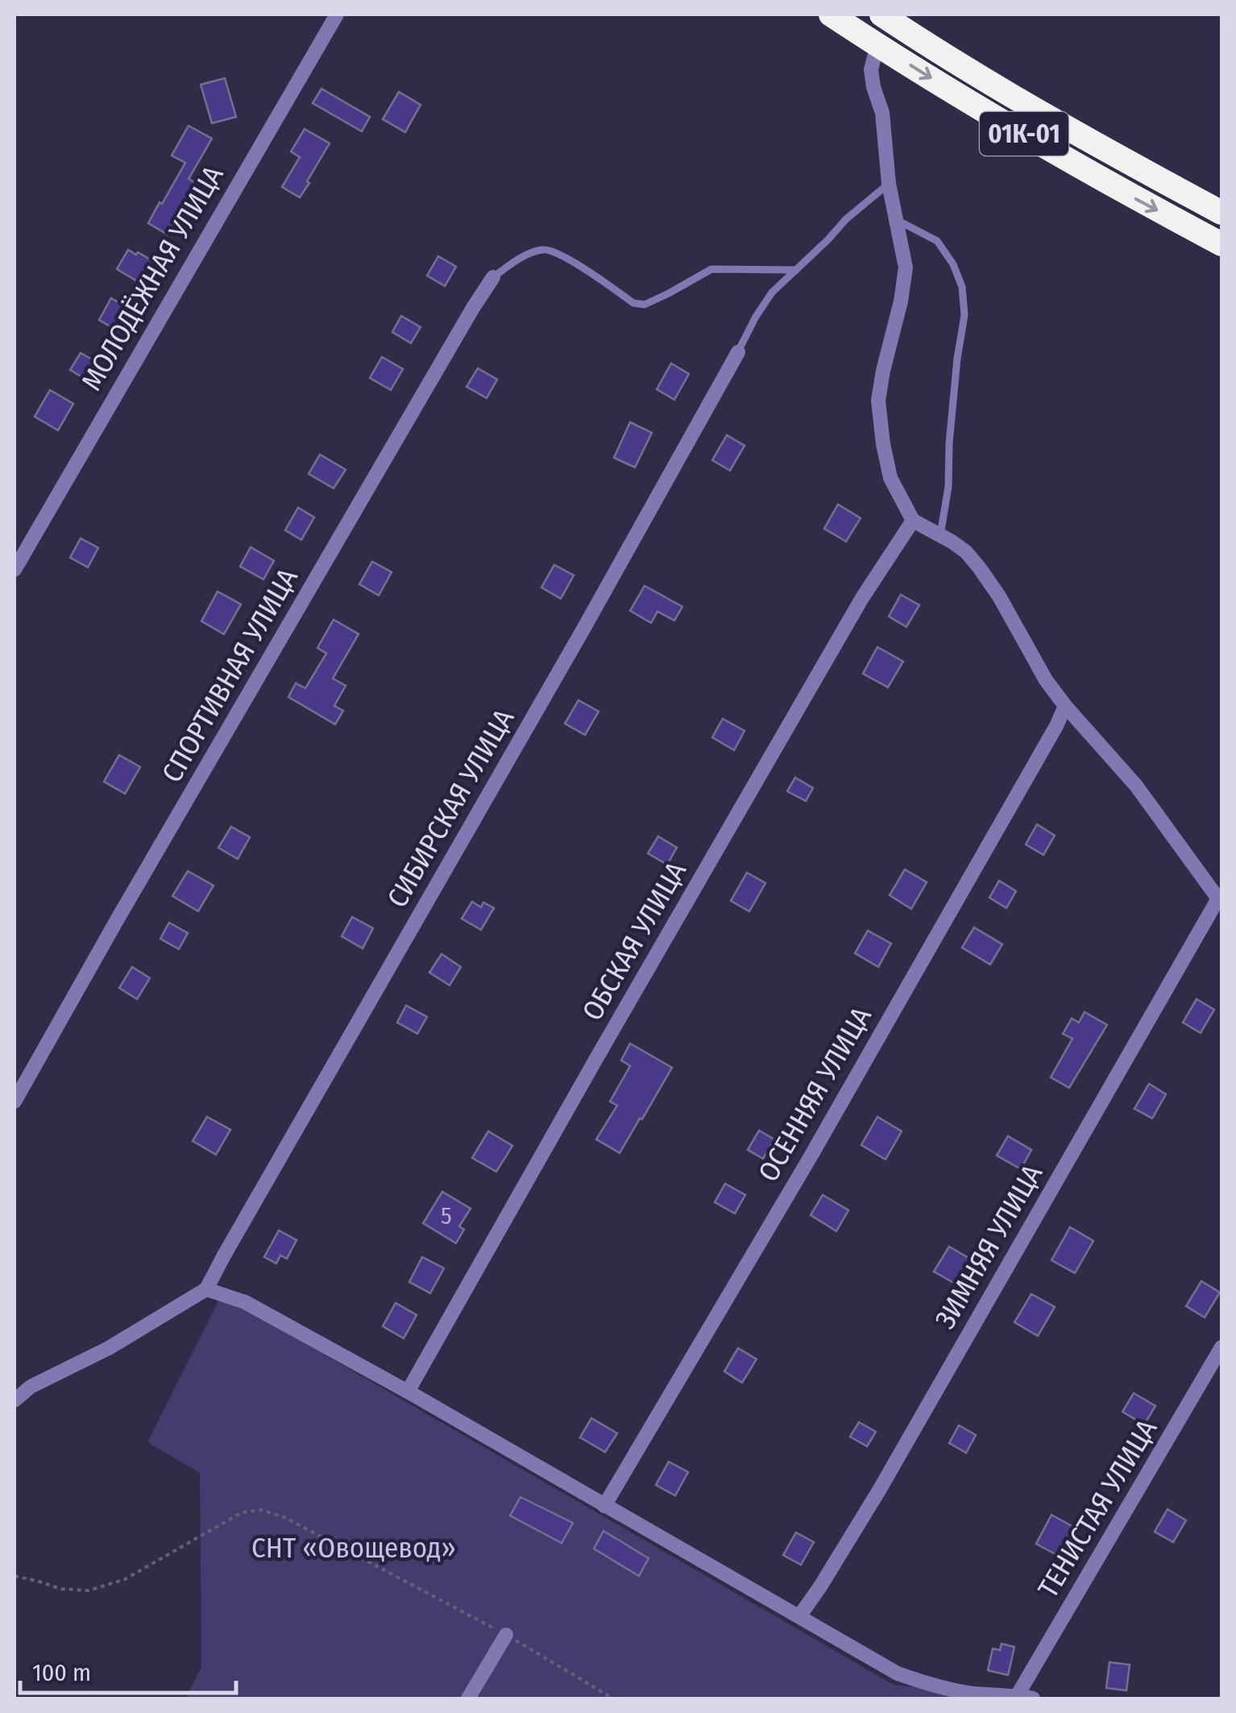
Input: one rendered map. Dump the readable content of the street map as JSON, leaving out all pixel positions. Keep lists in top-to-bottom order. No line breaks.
{"streets":{"highway":["01К-01"],"street":["МОЛОДЁЖНАЯ УЛИЦА","СПОРТИВНАЯ УЛИЦА","СИБИРСКАЯ УЛИЦА","ОБСКАЯ УЛИЦА","ОСЕННЯЯ УЛИЦА","ЗИМНЯЯ УЛИЦА","ТЕНИСТАЯ УЛИЦА"]},"parks":["СНТ «Овощевод»"],"house_numbers":["5"],"scale_bar":"100 m"}
